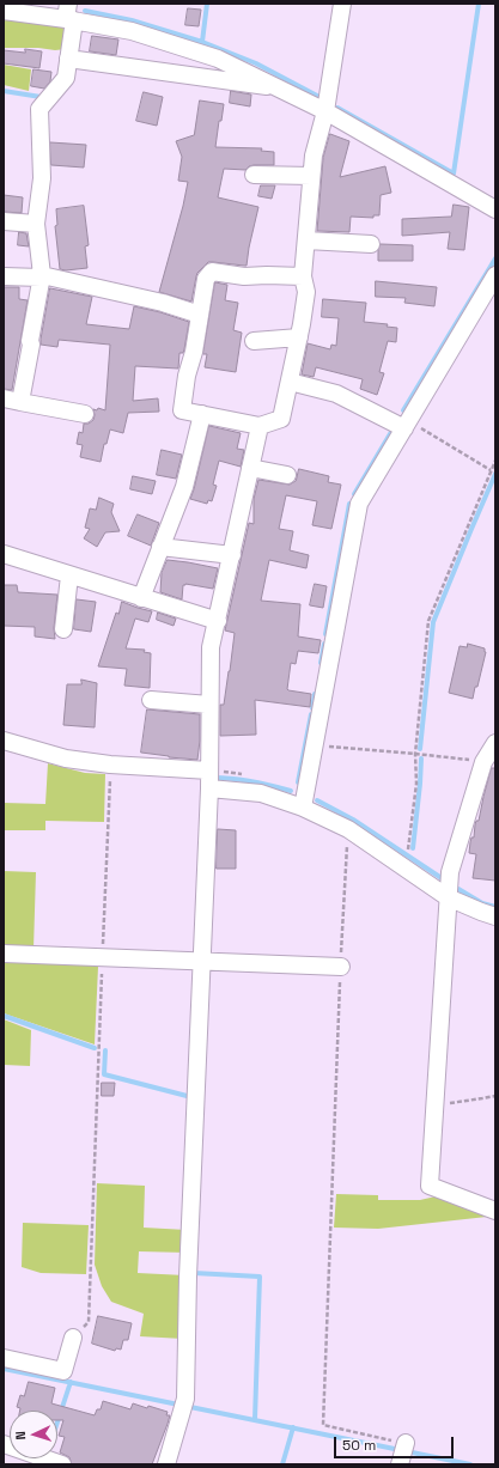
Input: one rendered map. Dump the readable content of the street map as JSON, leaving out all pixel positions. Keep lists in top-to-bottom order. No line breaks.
{"scale_bar":"50 m","north":"left"}
